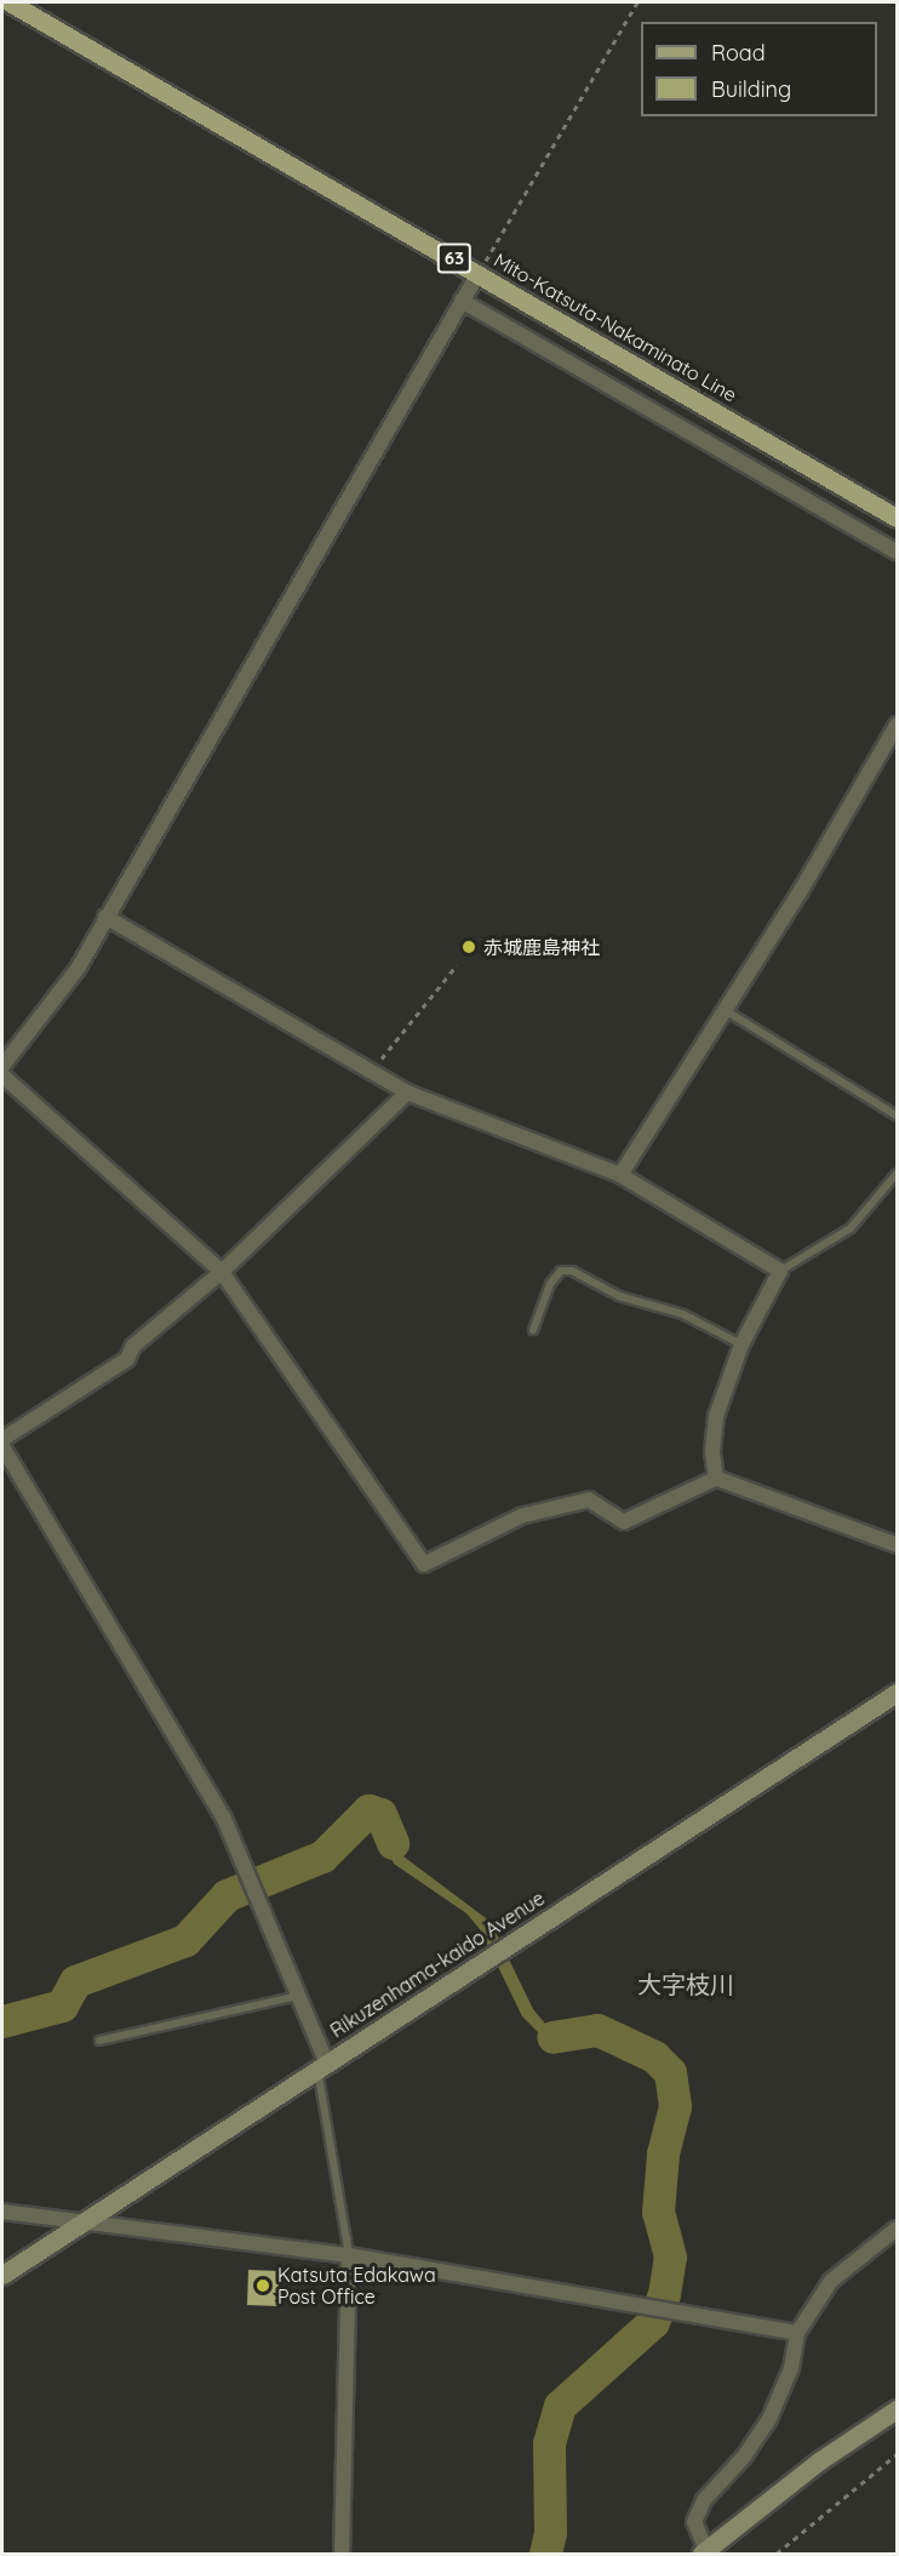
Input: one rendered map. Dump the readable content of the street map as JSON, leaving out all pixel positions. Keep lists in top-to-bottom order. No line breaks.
{"streets":{"main road":["63","Mito-Katsuta-Nakaminato Line","Rikuzenhama-kaido Avenue"]},"districts":["大字枝川"],"places":["赤城鹿島神社","Katsuta Edakawa Post Office"],"legend":["Road","Building"]}
